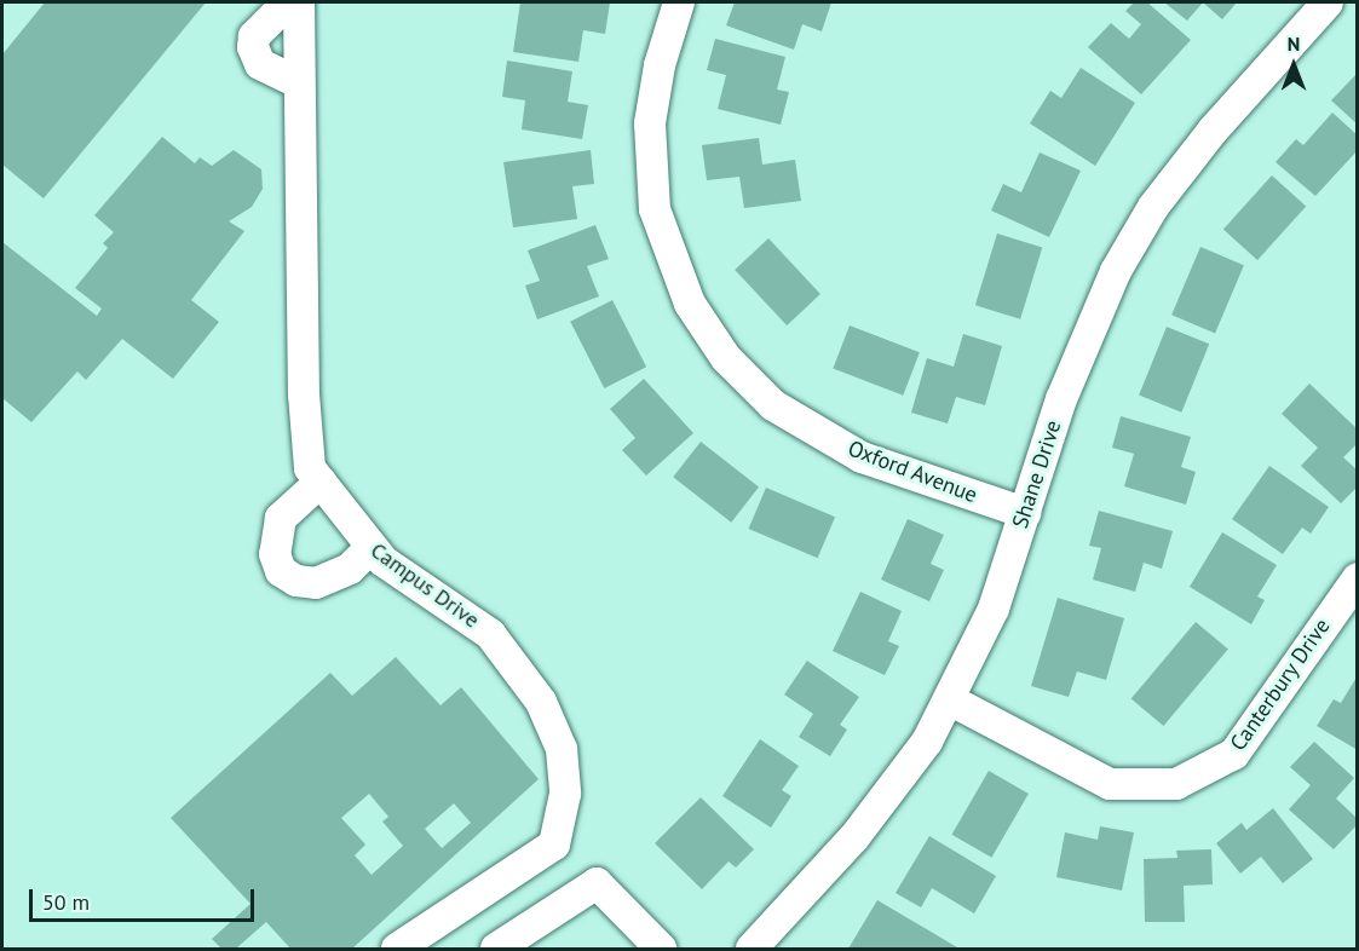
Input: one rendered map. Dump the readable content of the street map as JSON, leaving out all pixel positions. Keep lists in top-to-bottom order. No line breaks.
{"streets":{"street":["Oxford Avenue","Shane Drive","Campus Drive","Canterbury Drive"]},"crossings":[["Oxford Avenue","Shane Drive"],["Shane Drive","Canterbury Drive"]],"scale_bar":"50 m","north":"top"}
